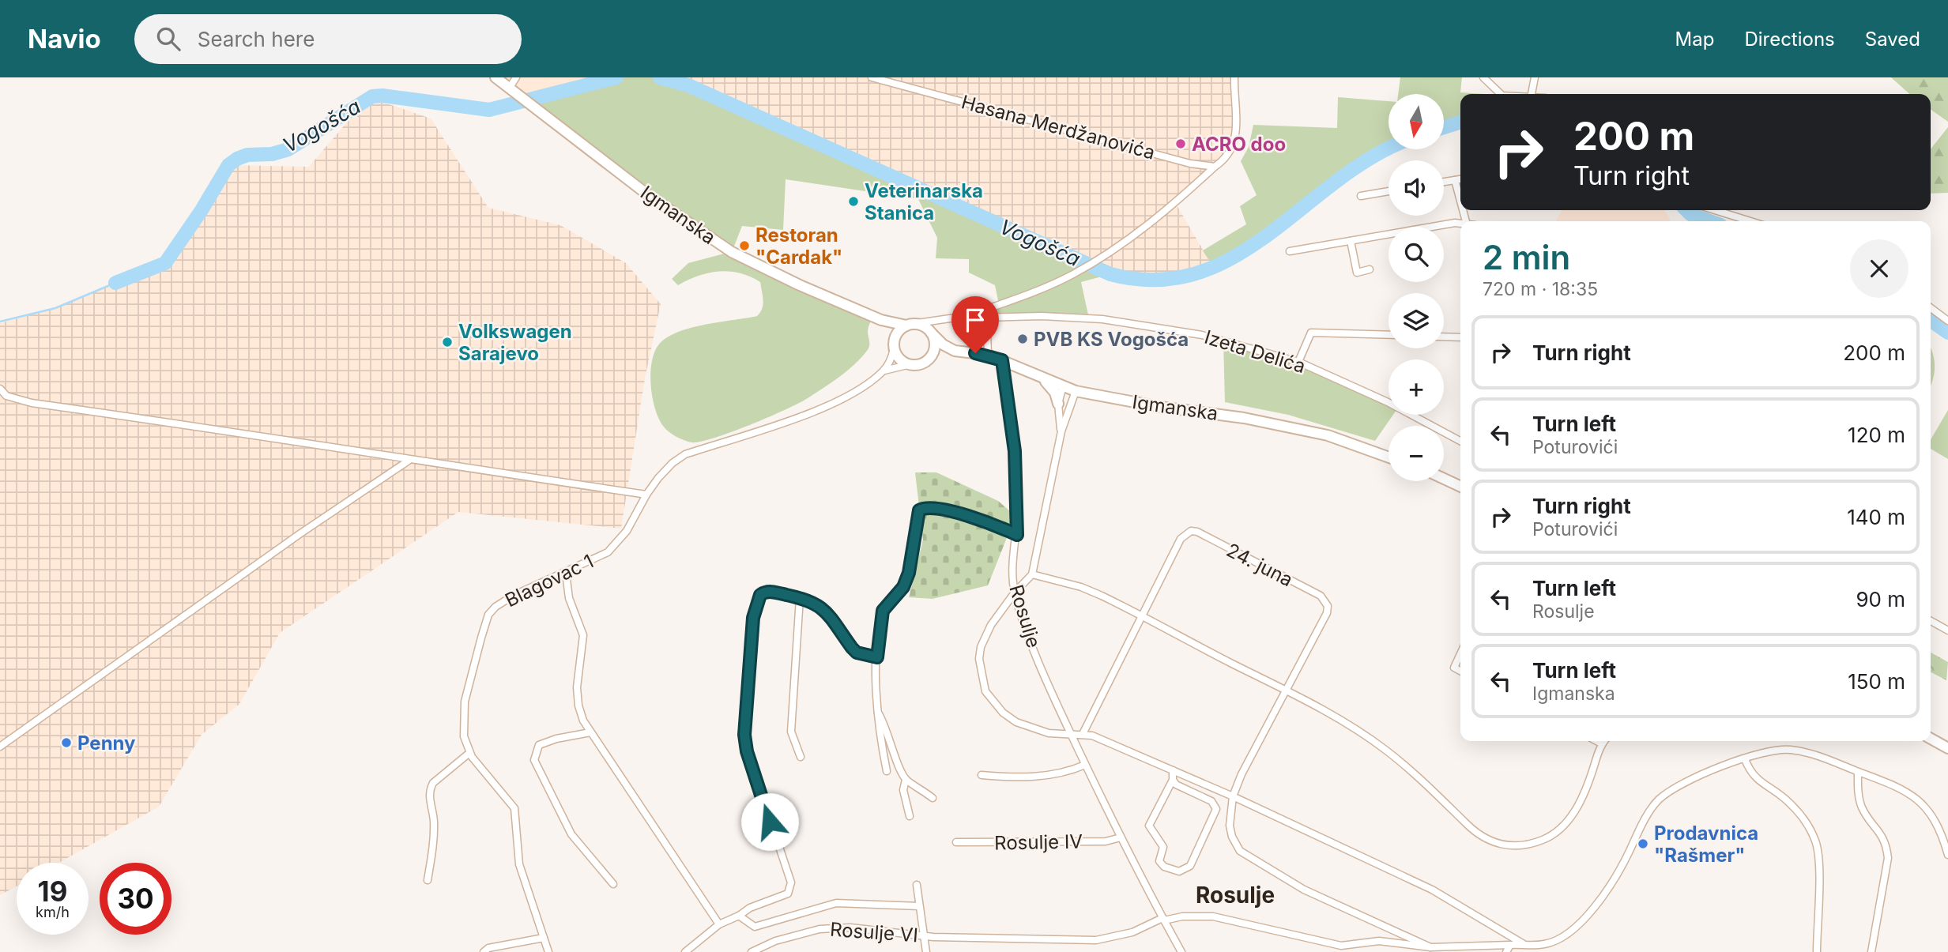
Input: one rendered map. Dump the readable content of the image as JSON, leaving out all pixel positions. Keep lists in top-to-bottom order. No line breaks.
{"streets":{"main road":["Igmanska"],"street":["Hasana Merdžanovića","Izeta Delića","24. juna","Blagovac 1","Rosulje","Rosulje IV","Rosulje VI"]},"crossings":[["Igmanska","Izeta Delića"],["Igmanska","Rosulje"],["Rosulje","Rosulje IV"],["Rosulje","Rosulje VI"]],"districts":["Rosulje"],"water":["Vogošća"],"places":["ACRO doo","Veterinarska Stanica","Restoran \"Cardak\"","PVB KS Vogošća","Volkswagen Sarajevo","Penny","Prodavnica \"Rašmer\""],"north":"bottom","page":{"header":"Navio","search":"Search here","nav":["Map","Directions","Saved"],"map_buttons":["+","−"],"turn":["200 m","Turn right"],"heading":["2 min","720 m · 18:35"],"list":[{"name":"Turn right","value":"200 m"},{"name":"Turn left","note":"Poturovići","value":"120 m"},{"name":"Turn right","note":"Poturovići","value":"140 m"},{"name":"Turn left","note":"Rosulje","value":"90 m"},{"name":"Turn left","note":"Igmanska","value":"150 m"}],"speed":"19 km/h","limit":"30"}}
